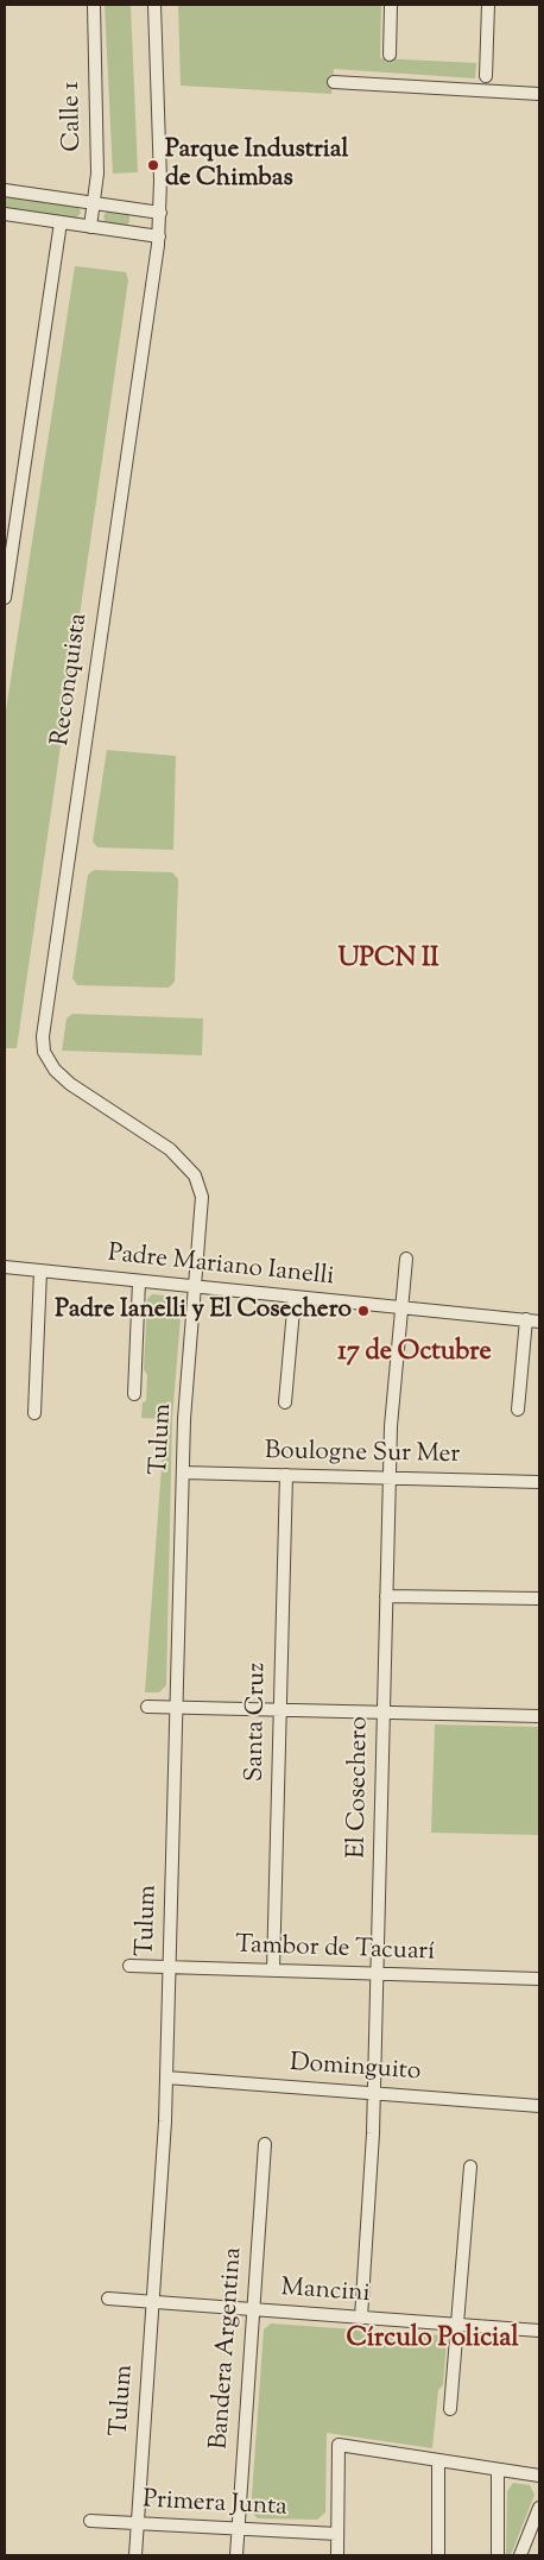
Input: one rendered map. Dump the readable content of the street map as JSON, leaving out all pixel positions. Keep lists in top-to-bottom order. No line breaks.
{"streets":{"street":["Calle 1","Reconquista","Padre Mariano Ianelli","Tulum","Boulogne Sur Mer","Santa Cruz","El Cosechero","Tambor de Tacuarí","Dominguito","Mancini","Bandera Argentina","Primera Junta"]},"crossings":[["Reconquista","Padre Mariano Ianelli"],["Reconquista","Tulum"],["Padre Mariano Ianelli","Tulum"],["Padre Mariano Ianelli","El Cosechero"],["Tulum","Boulogne Sur Mer"],["Tulum","Tambor de Tacuarí"],["Tulum","Dominguito"],["Tulum","Mancini"],["Tulum","Primera Junta"],["Boulogne Sur Mer","Santa Cruz"],["Boulogne Sur Mer","El Cosechero"],["Santa Cruz","Tambor de Tacuarí"],["El Cosechero","Tambor de Tacuarí"],["El Cosechero","Dominguito"],["El Cosechero","Mancini"],["Mancini","Bandera Argentina"],["Bandera Argentina","Primera Junta"]],"districts":["UPCN II","17 de Octubre","Círculo Policial"],"places":["Parque Industrial de Chimbas","Padre Ianelli y El Cosechero"]}
